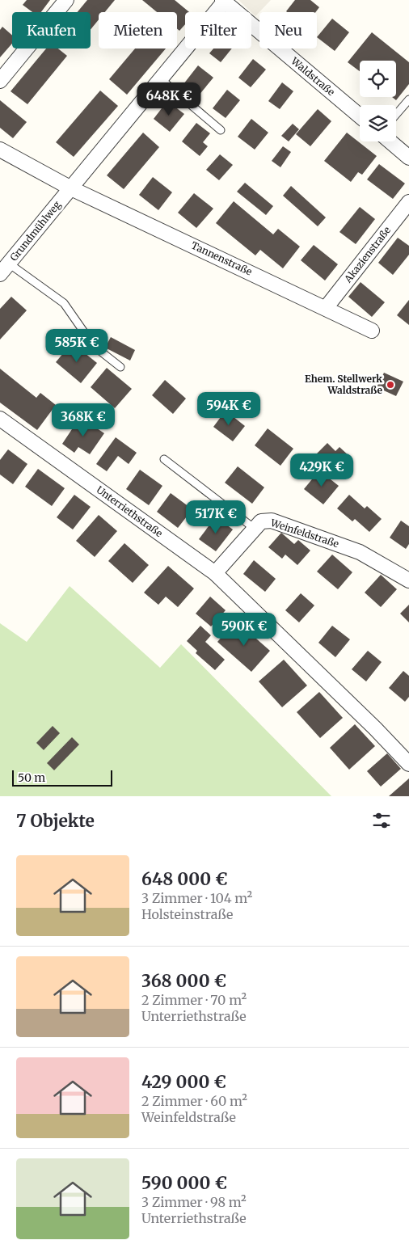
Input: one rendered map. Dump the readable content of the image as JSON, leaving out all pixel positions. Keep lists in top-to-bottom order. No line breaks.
{"streets":{"street":["Waldstraße","Grundmühlweg","Akazienstraße","Tannenstraße","Unterriethstraße","Weinfeldstraße"]},"crossings":[["Waldstraße","Grundmühlweg"],["Grundmühlweg","Tannenstraße"],["Akazienstraße","Tannenstraße"],["Unterriethstraße","Weinfeldstraße"]],"places":["Ehem. Stellwerk Waldstraße"],"scale_bar":"50 m","page":{"chip":["Kaufen","Mieten","Filter","Neu"],"price":["648K €","585K €","594K €","368K €","429K €","517K €","590K €"],"scale":"50 m","heading":"7 Objekte","list":[{"name":"648 000 €","note":"3 Zimmer · 104 m² · Holsteinstraße"},{"name":"368 000 €","note":"2 Zimmer · 70 m² · Unterriethstraße"},{"name":"429 000 €","note":"2 Zimmer · 60 m² · Weinfeldstraße"},{"name":"590 000 €","note":"3 Zimmer · 98 m² · Unterriethstraße"}]}}
